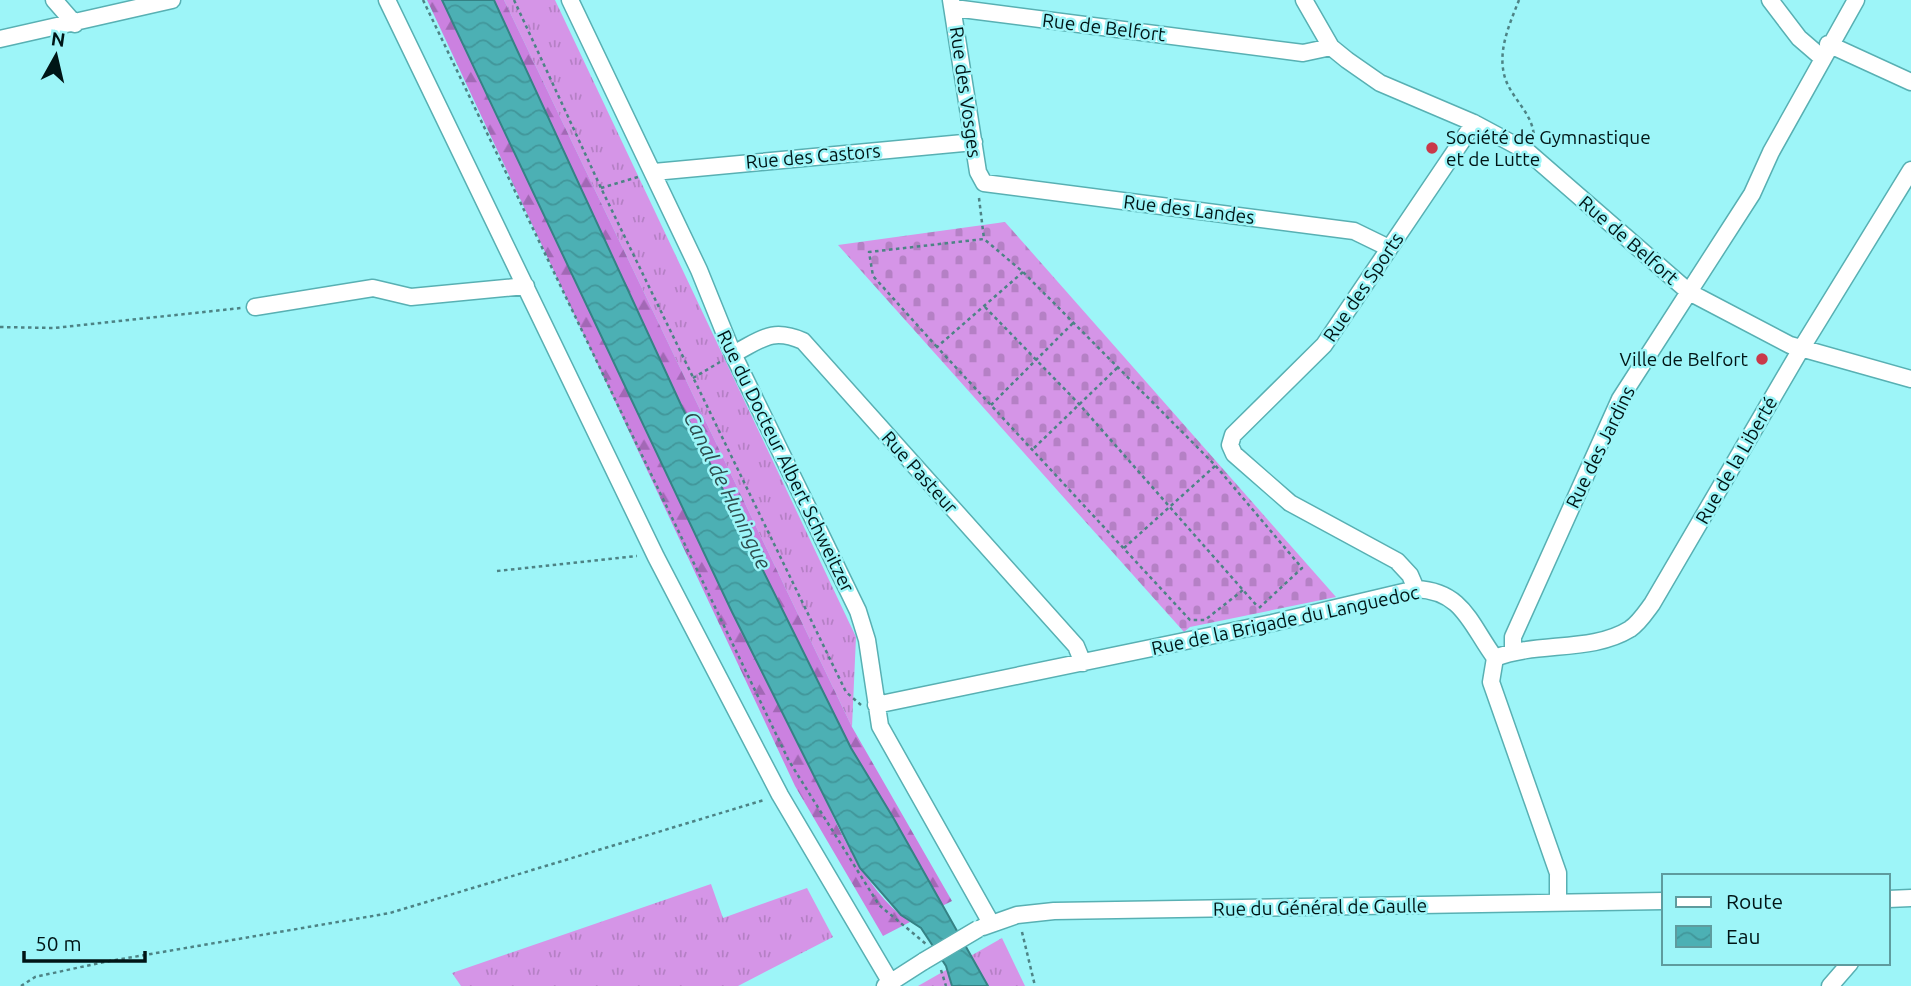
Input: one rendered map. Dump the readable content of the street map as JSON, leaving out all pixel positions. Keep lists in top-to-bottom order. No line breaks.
{"streets":{"street":["Rue de Belfort","Rue des Vosges","Rue des Castors","Rue des Landes","Rue des Sports","Rue des Jardins","Rue de la Liberté","Rue du Docteur Albert Schweitzer","Rue Pasteur","Rue de la Brigade du Languedoc","Rue du Général de Gaulle"]},"crossings":[["Rue de Belfort","Rue des Vosges"],["Rue de Belfort","Rue des Sports"],["Rue de Belfort","Rue des Jardins"],["Rue de Belfort","Rue de la Liberté"],["Rue des Vosges","Rue des Castors"],["Rue des Vosges","Rue des Landes"],["Rue des Castors","Rue du Docteur Albert Schweitzer"],["Rue des Landes","Rue des Sports"],["Rue des Sports","Rue de la Brigade du Languedoc"],["Rue des Jardins","Rue de la Liberté"],["Rue de la Liberté","Rue de la Brigade du Languedoc"],["Rue du Docteur Albert Schweitzer","Rue Pasteur"],["Rue du Docteur Albert Schweitzer","Rue de la Brigade du Languedoc"],["Rue du Docteur Albert Schweitzer","Rue du Général de Gaulle"],["Rue Pasteur","Rue de la Brigade du Languedoc"]],"water":["Canal de Huningue"],"places":["Société de Gymnastique et de Lutte","Ville de Belfort"],"legend":["Route","Eau"],"scale_bar":"50 m","north":"top"}
